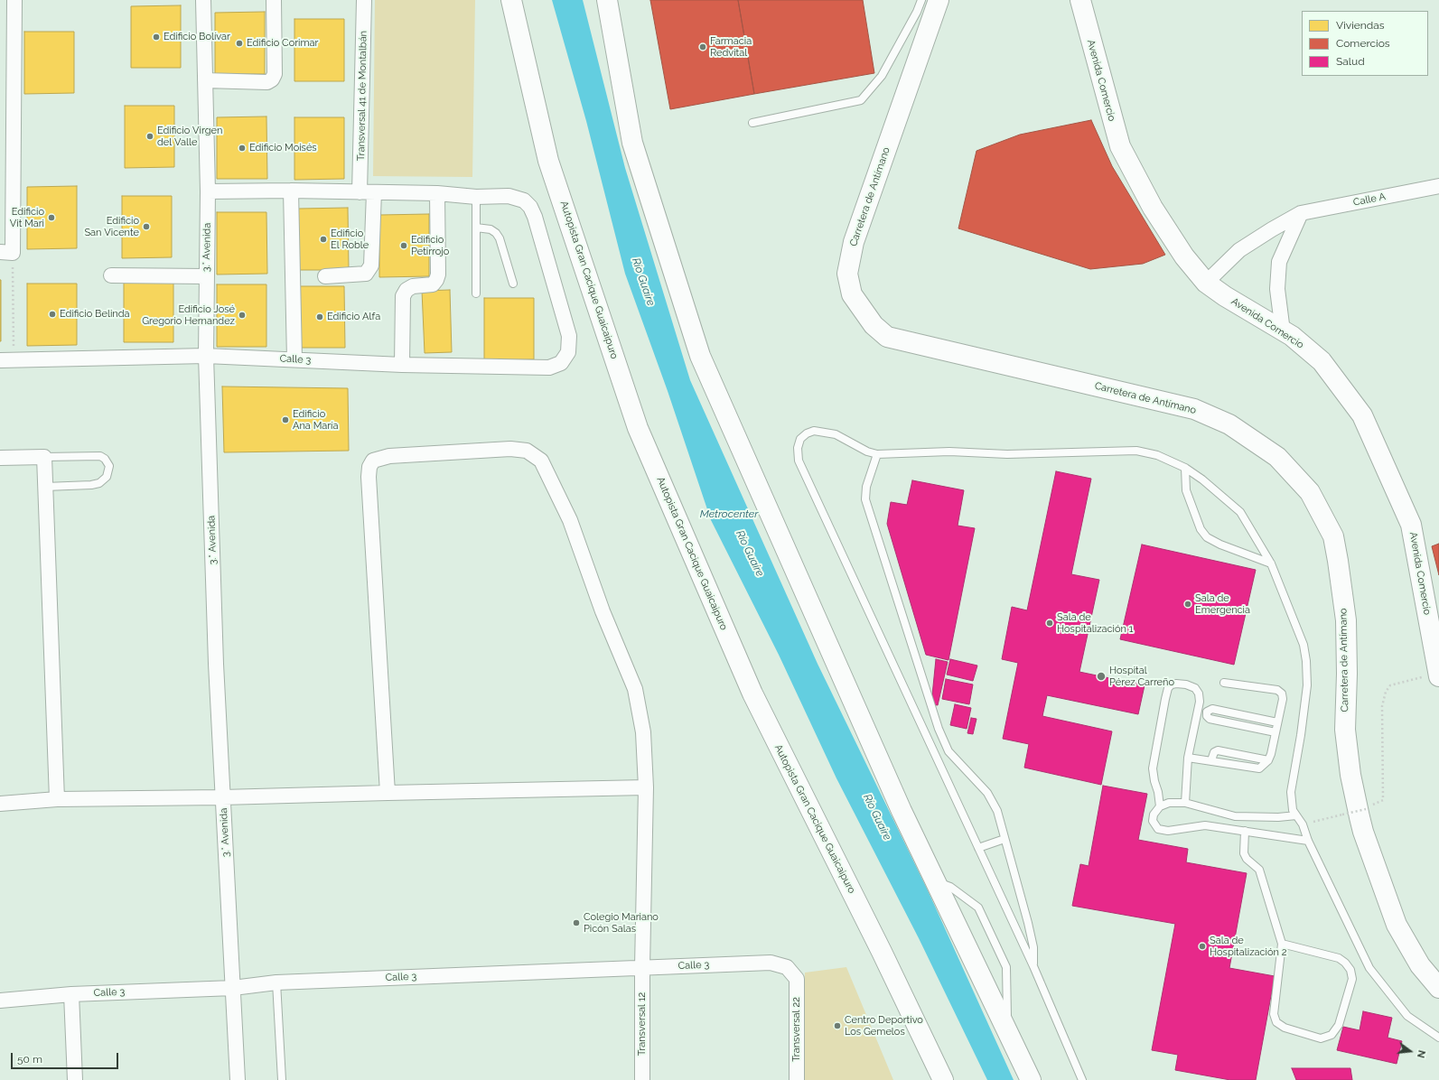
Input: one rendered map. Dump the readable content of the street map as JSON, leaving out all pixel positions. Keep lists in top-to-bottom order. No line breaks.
{"streets":{"main road":["Avenida Comercio","Carretera de Antímano","Autopista Gran Cacique Guaicaipuro"],"street":["Transversal 41 de Montalbán","Calle A","3.° Avenida","Calle 3","Transversal 12","Transversal 22"]},"crossings":[["Avenida Comercio","Calle A"],["3.° Avenida","Calle 3"],["Calle 3","Transversal 12"],["Calle 3","Transversal 22"]],"water":["Río Guaire","Metrocenter"],"places":["Edificio Bolívar","Edificio Corimar","Farmacia Redvital","Edificio Virgen del Valle","Edificio Moisés","Edificio Vit Mari","Edificio San Vicente","Edificio El Roble","Edificio Petirrojo","Edificio Belinda","Edificio José Gregorio Hernandez","Edificio Alfa","Edificio Ana María","Sala de Emergencia","Sala de Hospitalización 1","Hospital Pérez Carreño","Colegio Mariano Picón Salas","Sala de Hospitalización 2","Centro Deportivo Los Gemelos"],"legend":["Viviendas","Comercios","Salud"],"scale_bar":"50 m","north":"right"}
